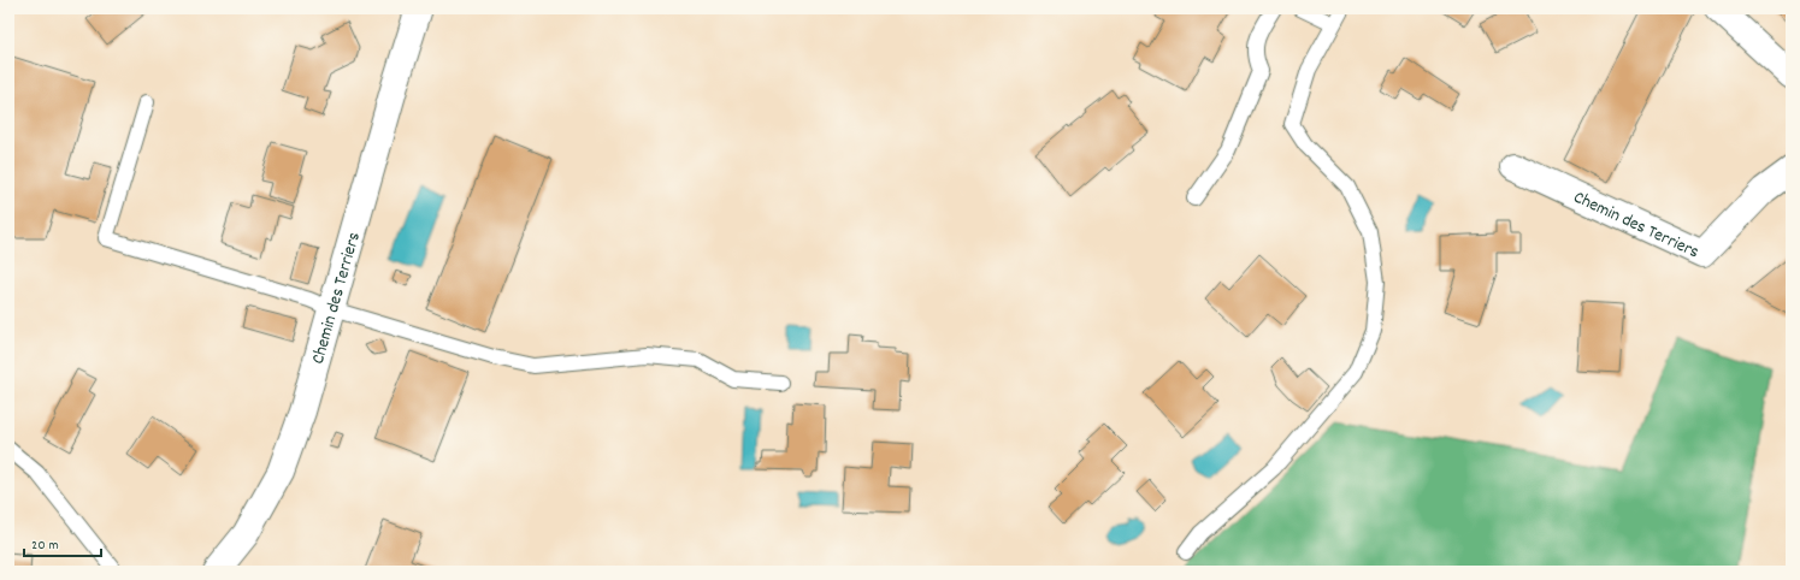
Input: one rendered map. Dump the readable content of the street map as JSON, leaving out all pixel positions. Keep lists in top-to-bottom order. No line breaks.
{"streets":{"street":["Chemin des Terriers"]},"scale_bar":"20 m"}
